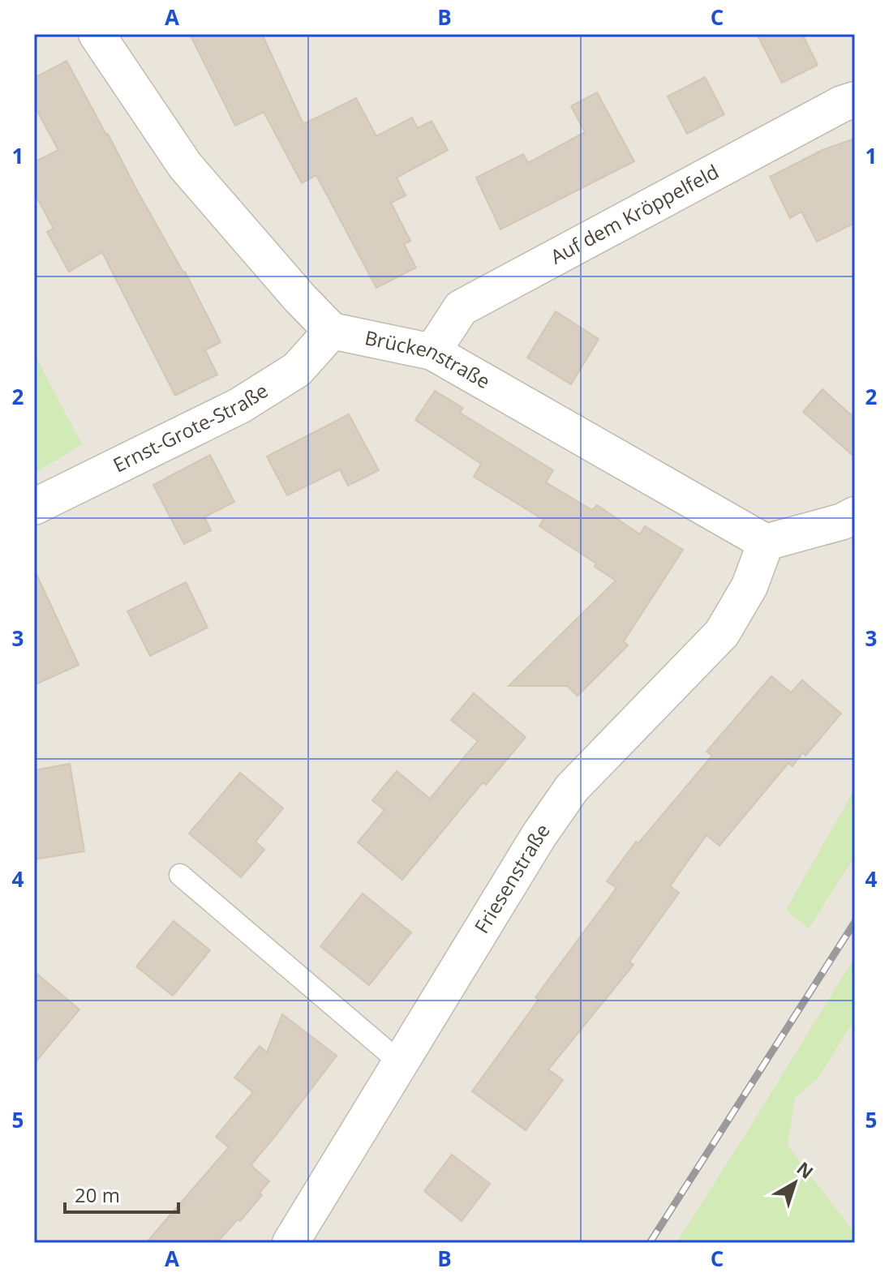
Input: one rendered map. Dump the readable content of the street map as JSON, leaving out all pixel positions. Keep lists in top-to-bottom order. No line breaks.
{"streets":{"street":["Auf dem Kröppelfeld","Brückenstraße","Ernst-Grote-Straße","Friesenstraße"]},"crossings":[["Auf dem Kröppelfeld","Brückenstraße"],["Brückenstraße","Ernst-Grote-Straße"],["Brückenstraße","Friesenstraße"]],"scale_bar":"20 m","north":"top right","grid":{"columns":["A","B","C"],"rows":["1","2","3","4","5"]}}
